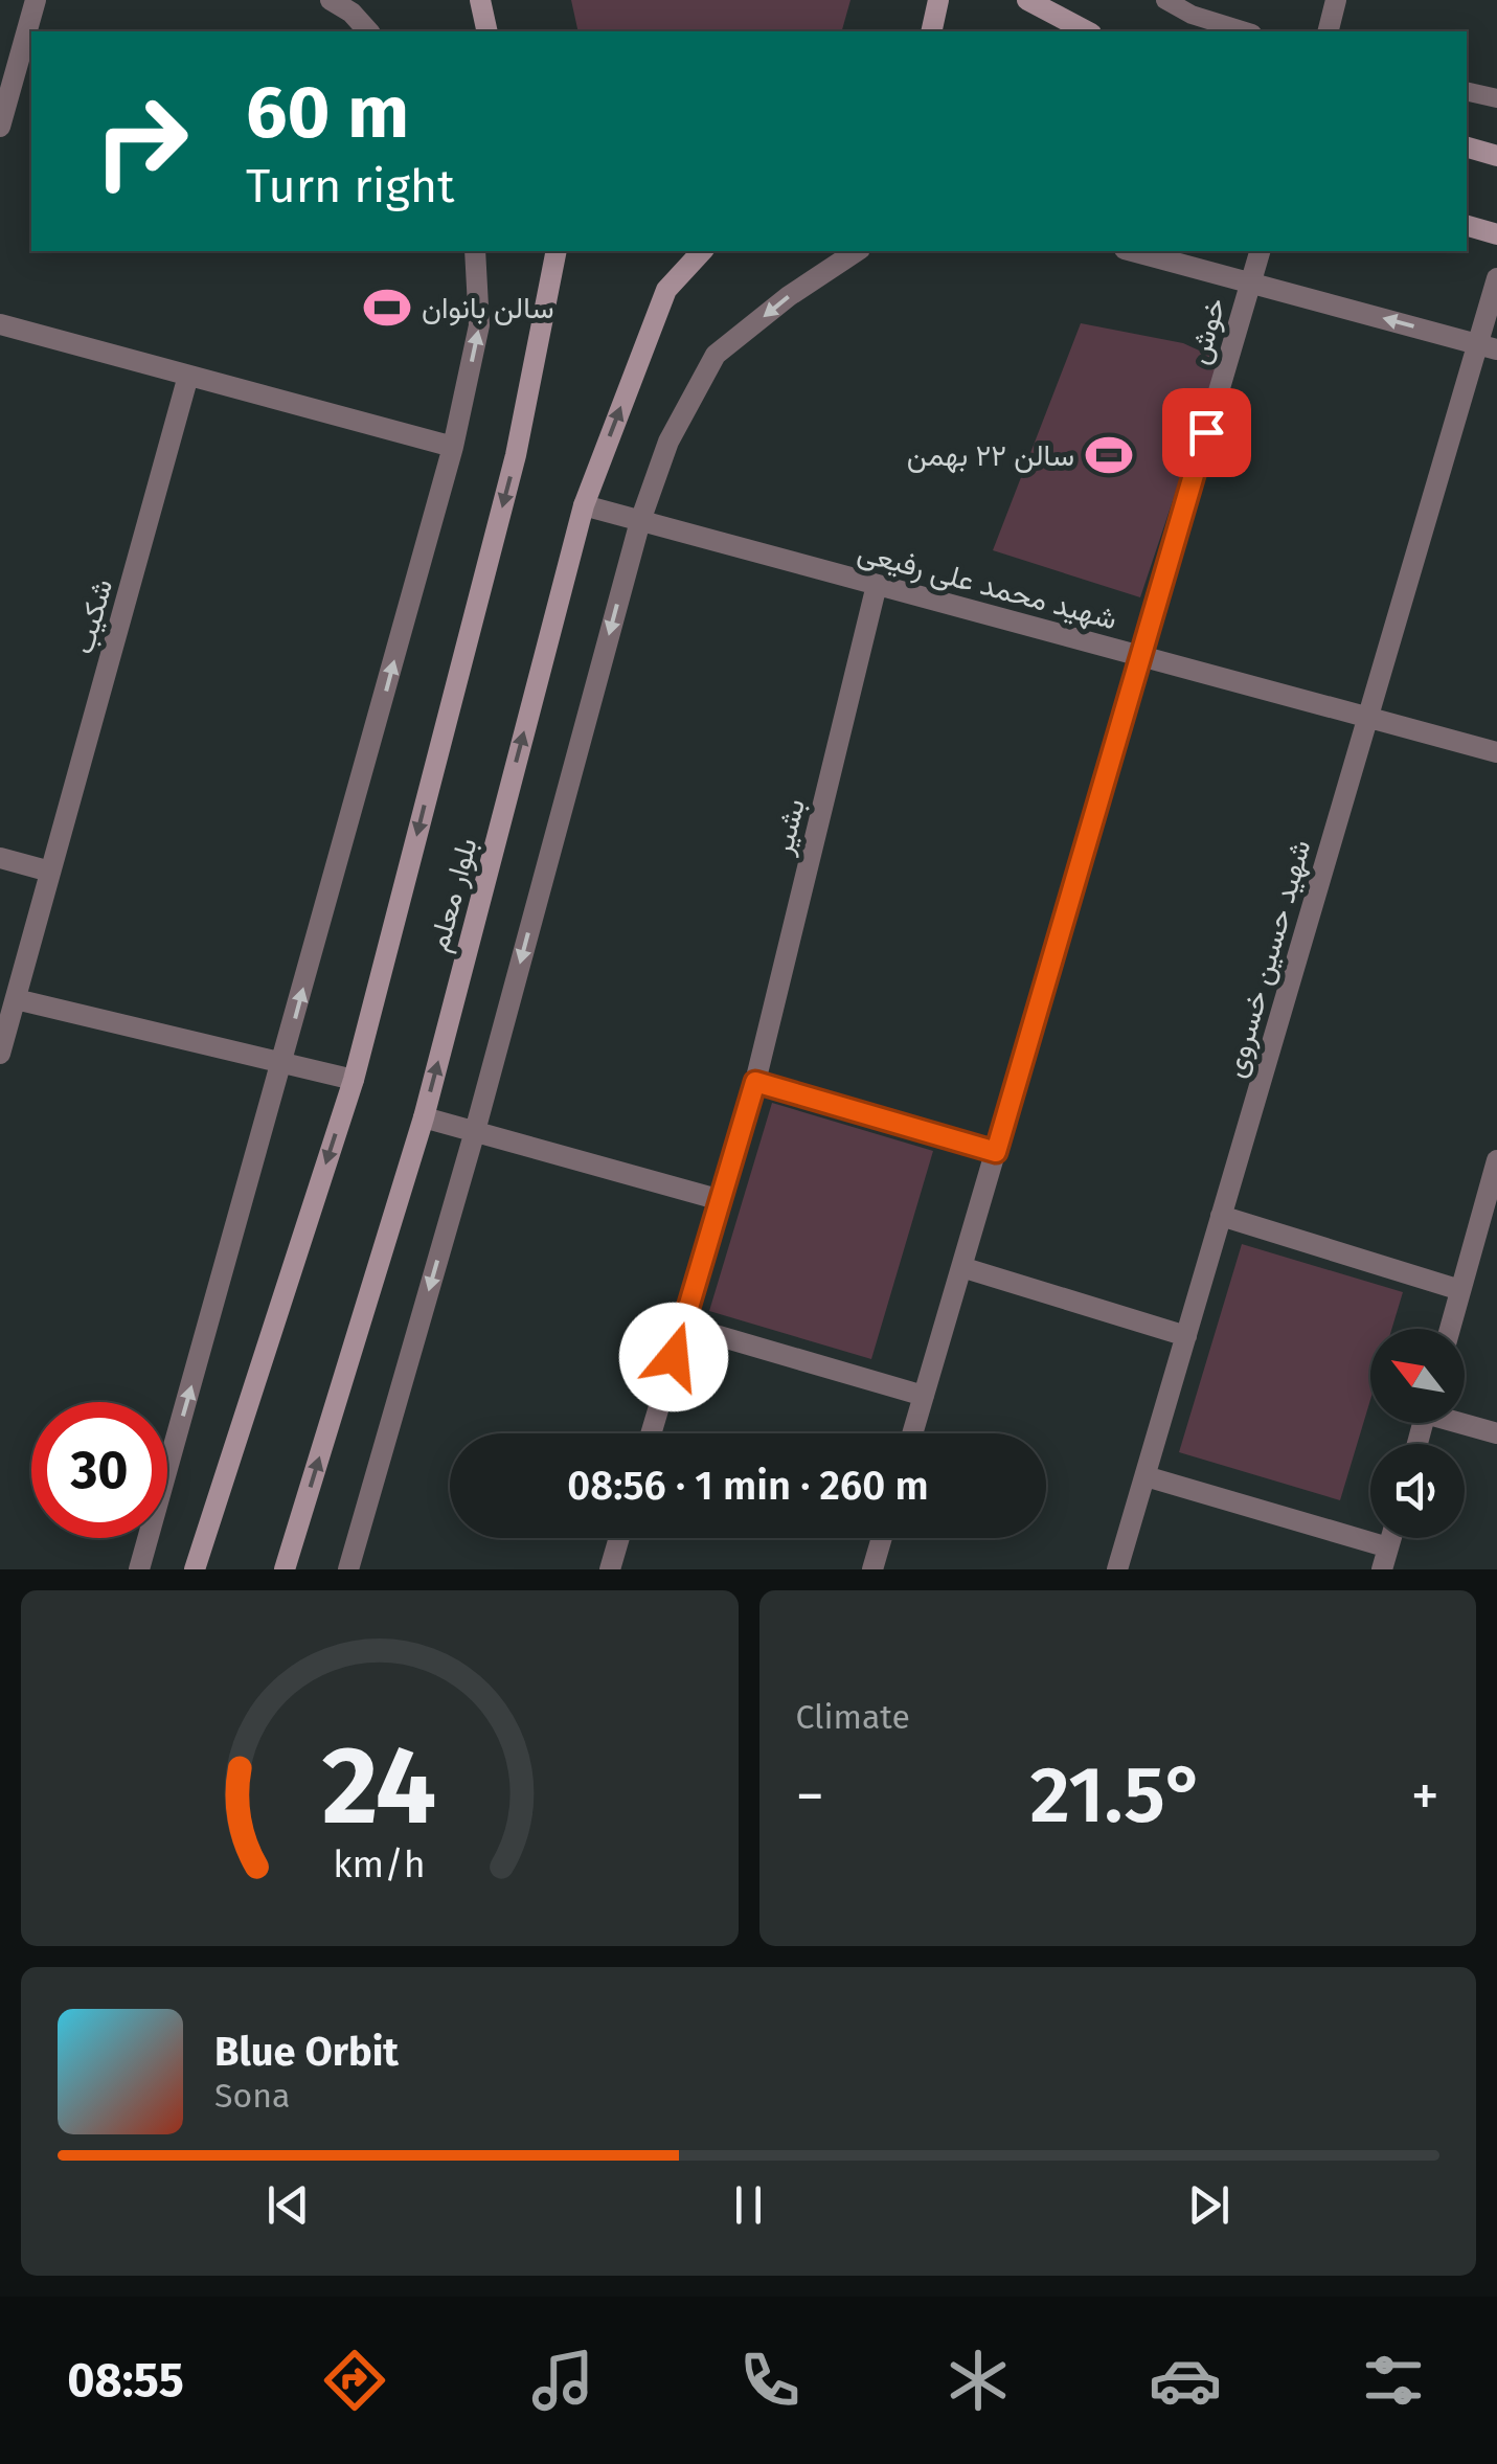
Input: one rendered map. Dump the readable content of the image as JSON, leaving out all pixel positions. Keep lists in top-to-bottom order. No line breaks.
{"streets":{"main road":["بلوار معلم"],"street":["خوش","شهید محمد علی رفیعی","شکیب","بشیر","شهید حسین خسروی"]},"crossings":[["خوش","شهید محمد علی رفیعی"],["شهید محمد علی رفیعی","بشیر"],["شهید محمد علی رفیعی","بلوار معلم"],["شهید محمد علی رفیعی","شهید حسین خسروی"]],"places":{"sports":["سالن بانوان","سالن ۲۲ بهمن"]},"north":"top left","page":{"turn":["60 m","Turn right"],"limit":"30","trip":"08:56 · 1 min · 260 m","tile":"Climate","heat":["−","21.5°","+"],"song":["Blue Orbit","Sona"],"tabs":"08:55","gauge":["24","km/h"]}}
